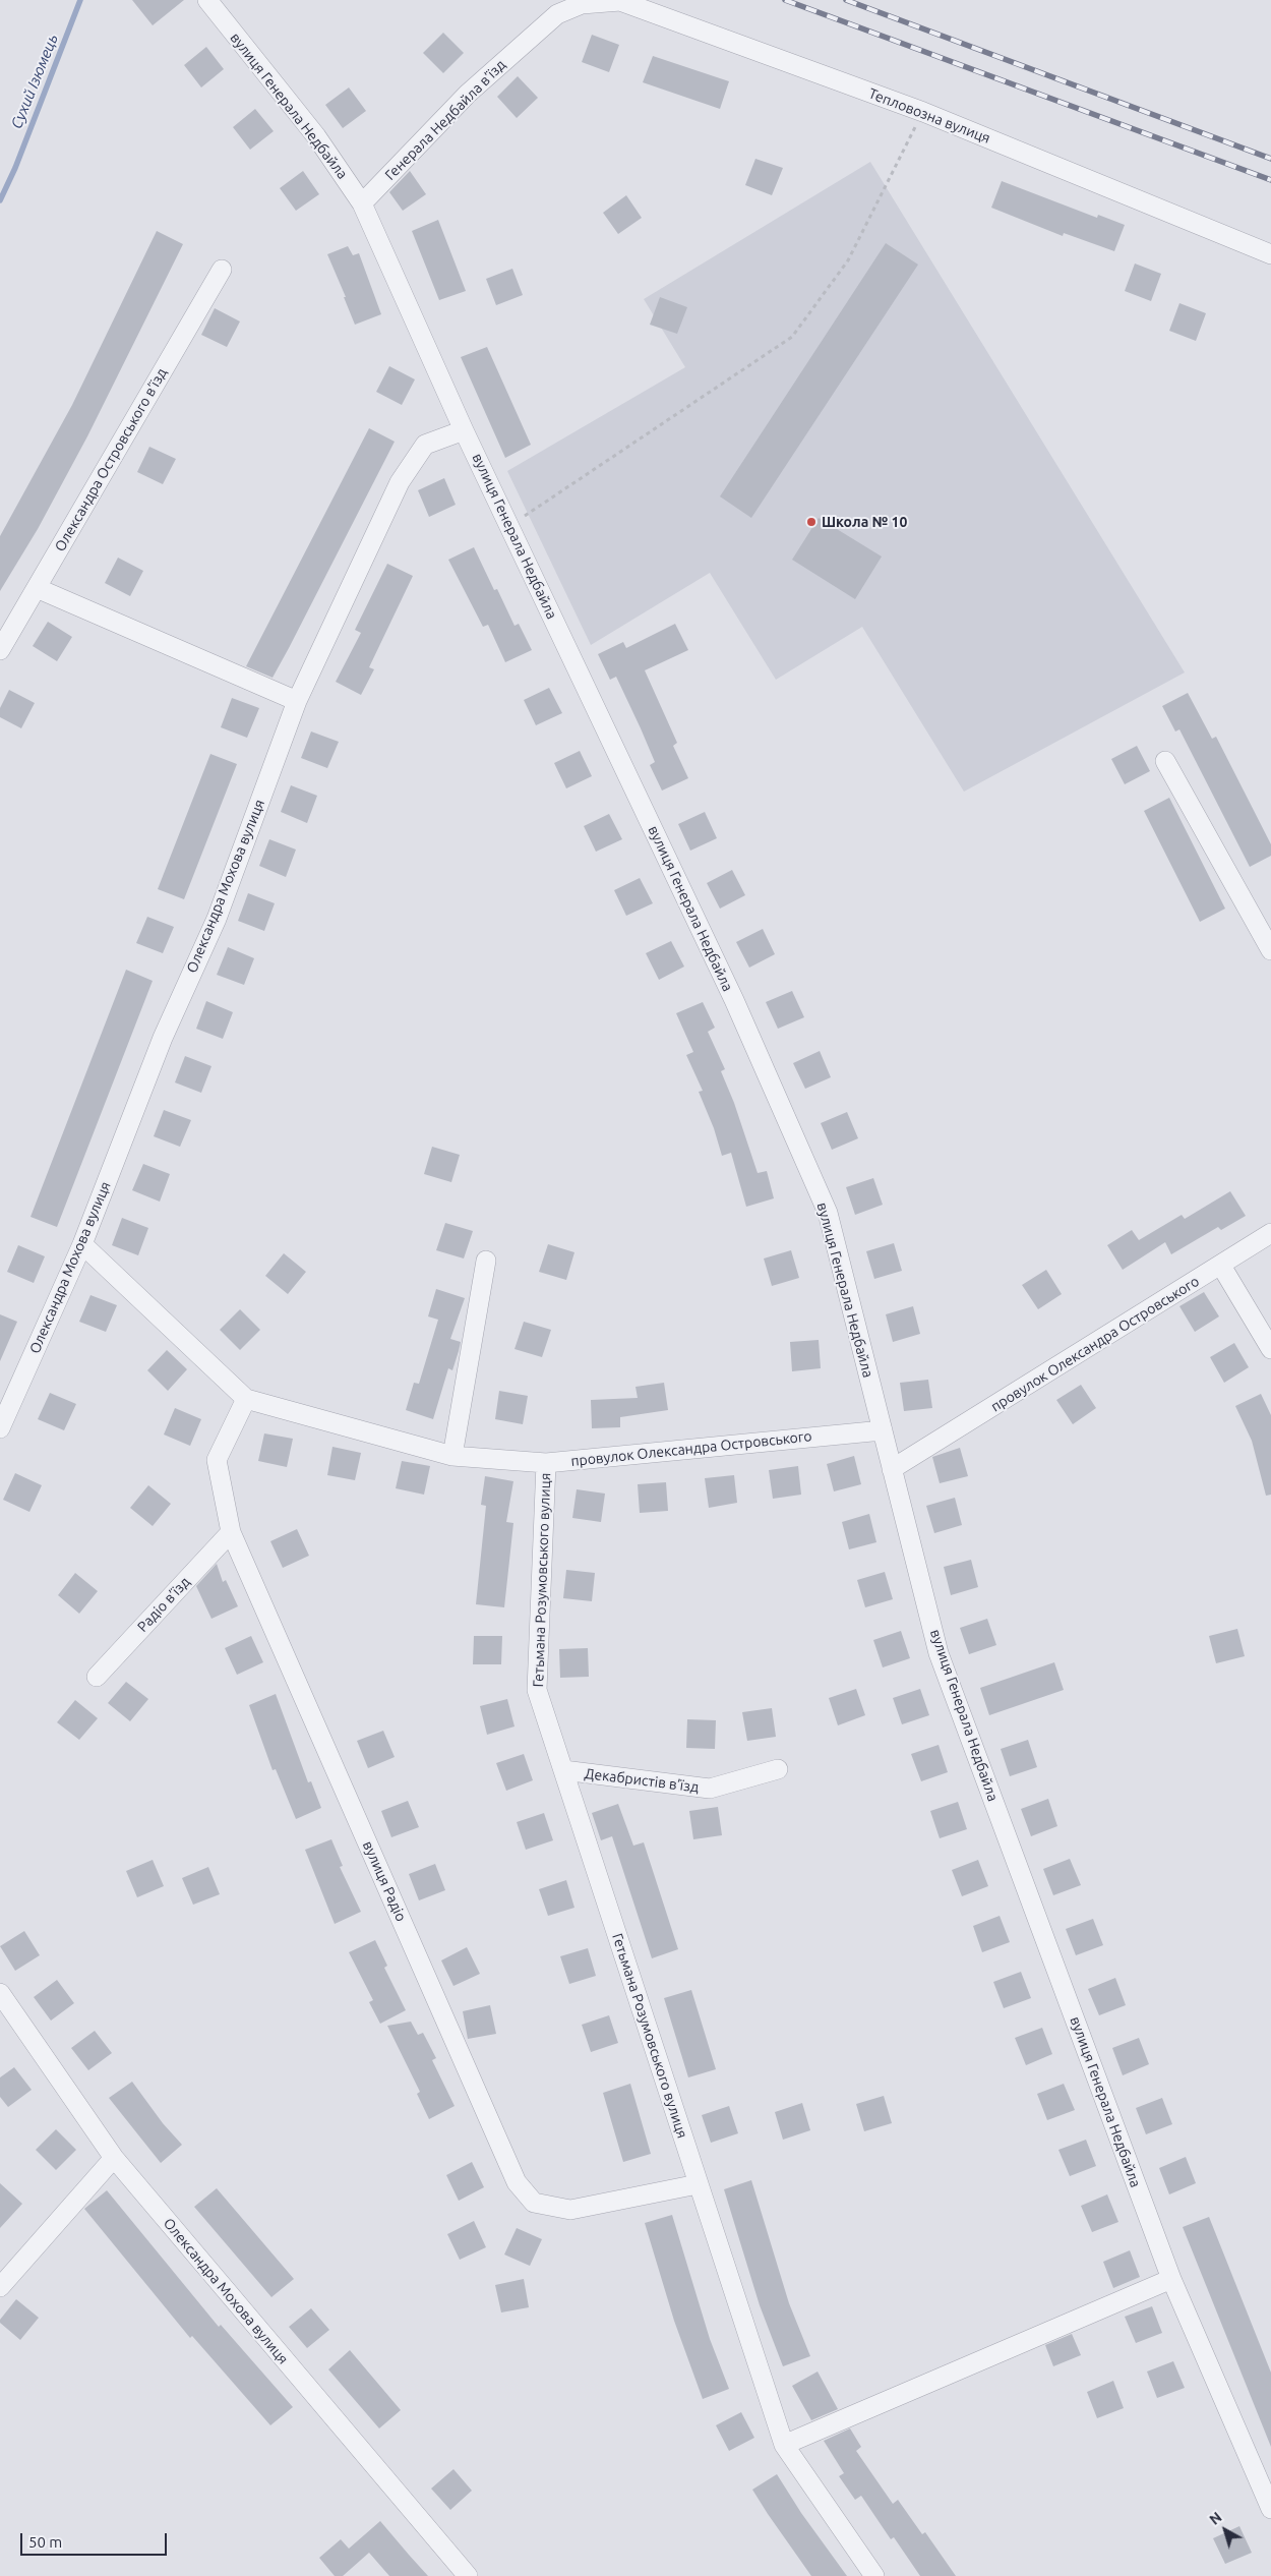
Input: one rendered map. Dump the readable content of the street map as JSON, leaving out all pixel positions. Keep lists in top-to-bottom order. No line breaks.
{"streets":{"street":["вулиця Генерала Недбайла","Тепловозна вулиця","Генерала Недбайла в’їзд","Олександра Островського в’їзд","Олександра Мохова вулиця","провулок Олександра Островського","Гетьмана Розумовського вулиця","Радіо в’їзд","Декабристів в’їзд","вулиця Радіо"]},"crossings":[["вулиця Генерала Недбайла","Генерала Недбайла в’їзд"],["вулиця Генерала Недбайла","Олександра Мохова вулиця"],["вулиця Генерала Недбайла","провулок Олександра Островського"],["Тепловозна вулиця","Генерала Недбайла в’їзд"],["Олександра Мохова вулиця","провулок Олександра Островського"],["провулок Олександра Островського","Гетьмана Розумовського вулиця"],["провулок Олександра Островського","вулиця Радіо"],["Гетьмана Розумовського вулиця","Декабристів в’їзд"],["Гетьмана Розумовського вулиця","вулиця Радіо"],["Радіо в’їзд","вулиця Радіо"]],"water":["Сухий Ізюмець"],"places":["Школа № 10"],"scale_bar":"50 m","north":"top left"}
